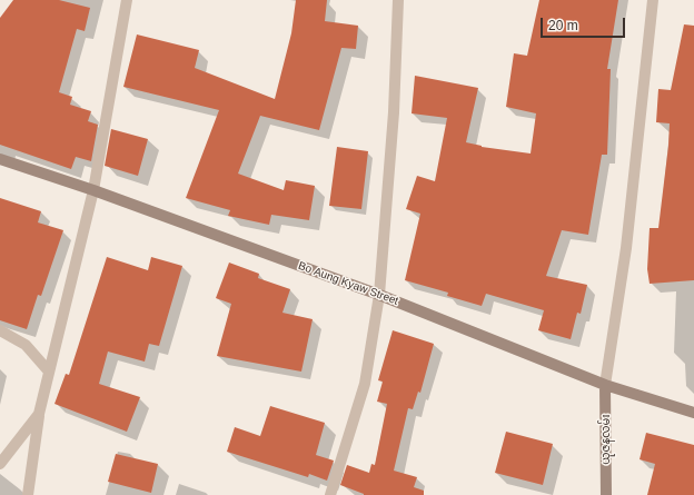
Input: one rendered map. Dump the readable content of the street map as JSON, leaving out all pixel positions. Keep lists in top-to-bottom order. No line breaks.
{"streets":{"street":["Bo Aung Kyaw Street","ယုဇနလမ်း"]},"crossings":[["Bo Aung Kyaw Street","ယုဇနလမ်း"]],"scale_bar":"20 m"}
